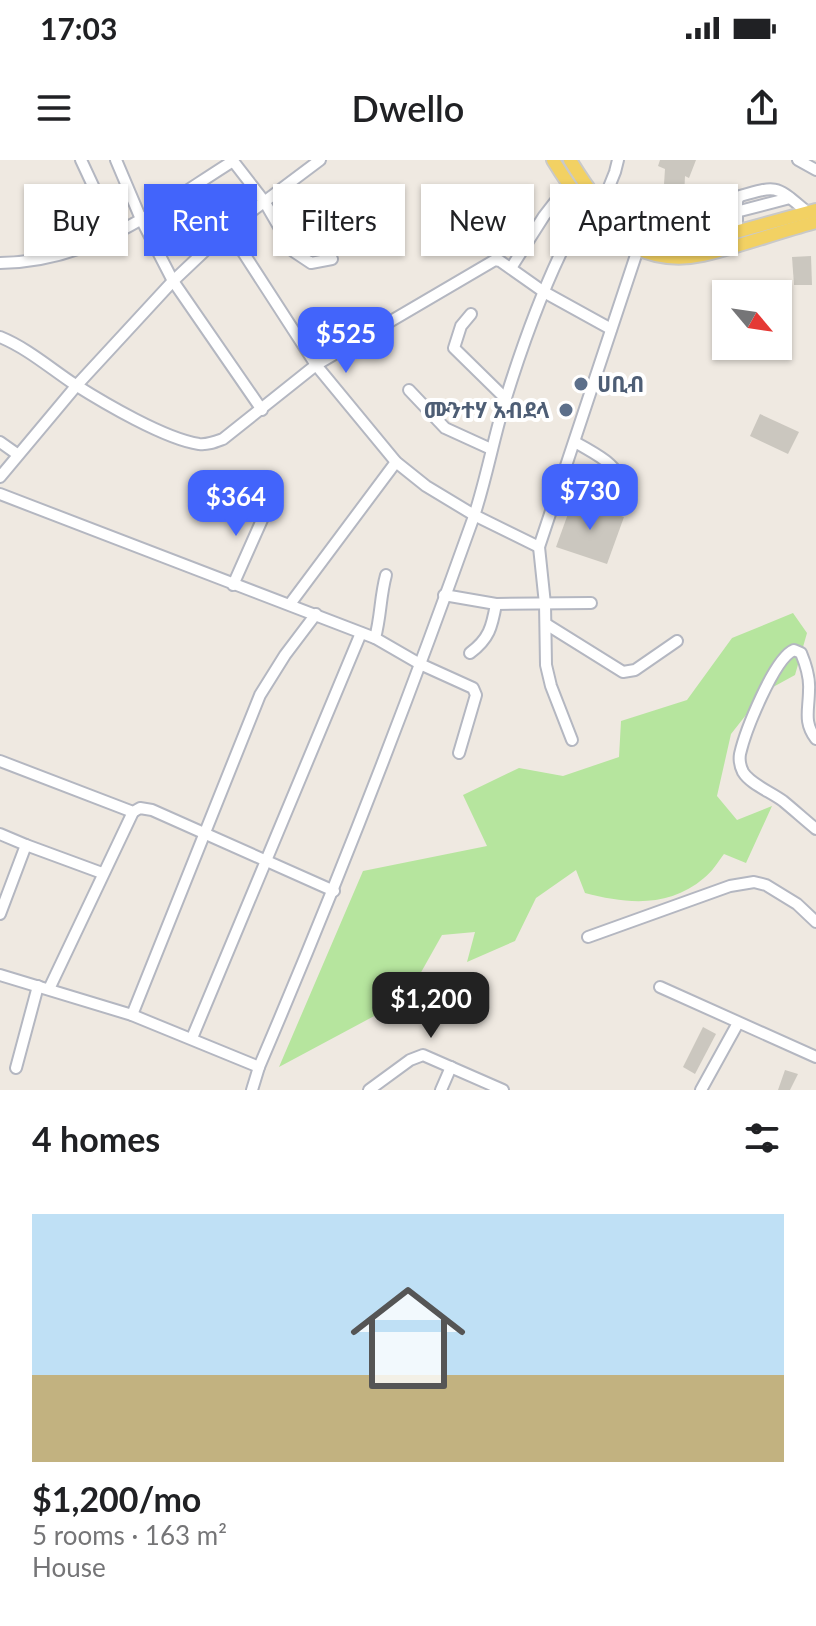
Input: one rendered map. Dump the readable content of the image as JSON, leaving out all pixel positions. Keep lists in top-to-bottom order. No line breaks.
{"places":["ሀቢብ","ሙንተሃ አብደላ"],"north":"bottom right","page":{"status":"17:03","header":"Dwello","chip":["Buy","Rent","Filters","New","Apartment"],"price":["$525","$730","$364","$1,200"],"heading":"4 homes","list":[{"name":"$1,200/mo","note":"5 rooms · 163 m² · House"}]}}
